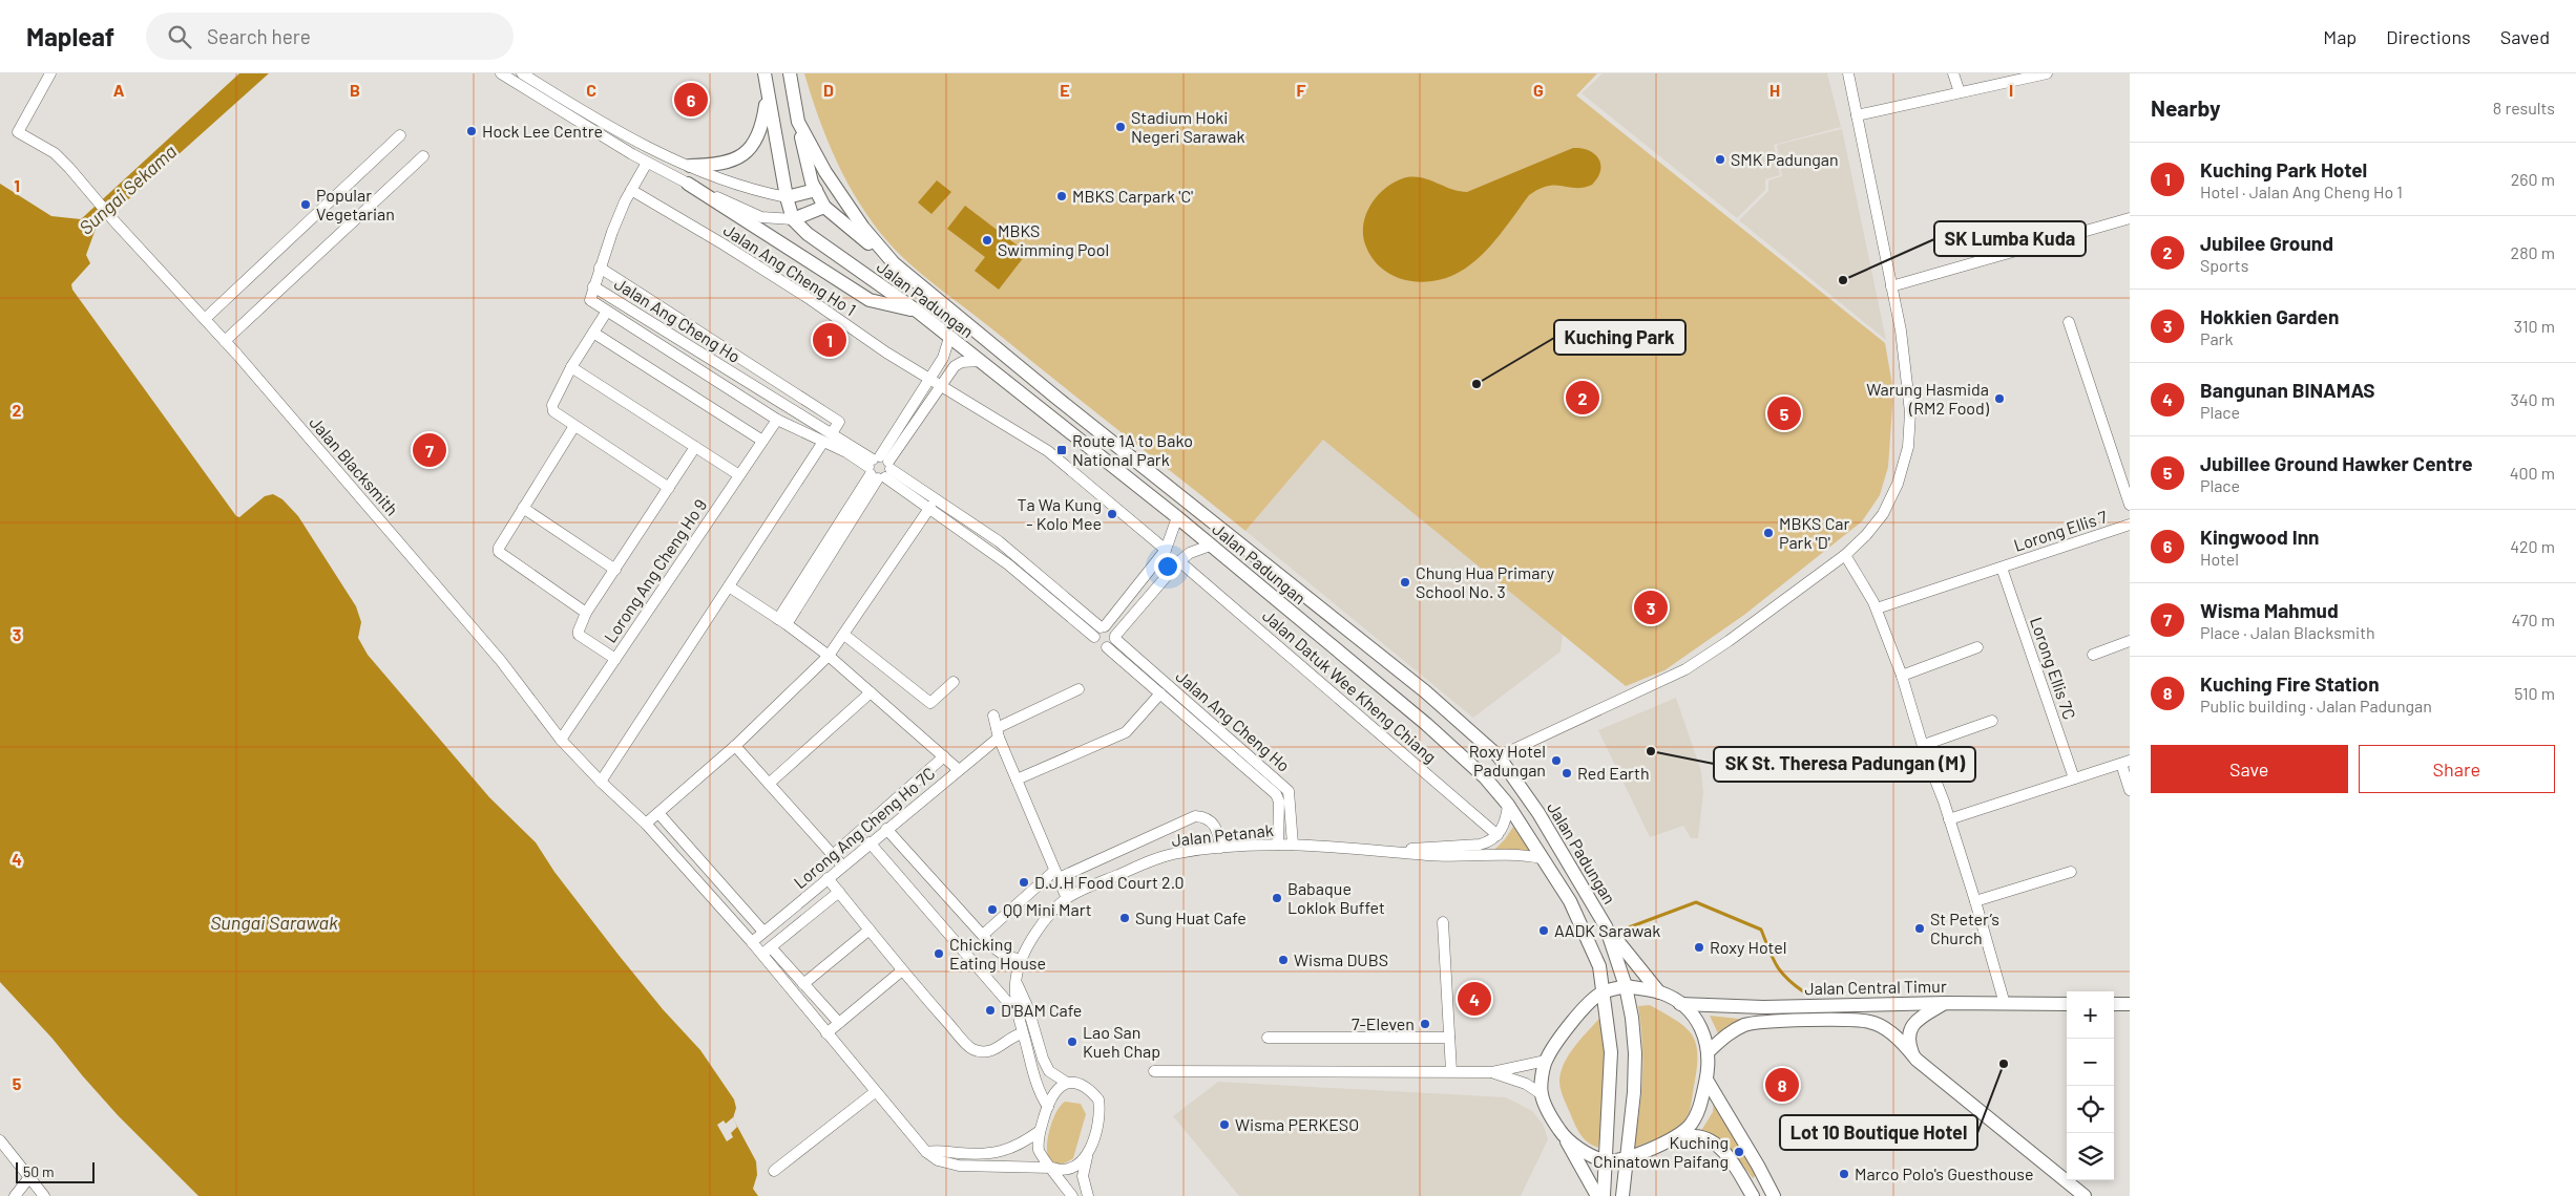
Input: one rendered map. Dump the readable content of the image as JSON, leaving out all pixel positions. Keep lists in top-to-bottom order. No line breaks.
{"streets":{"main road":["Jalan Padungan","Jalan Central Timur"],"street":["Jalan Ang Cheng Ho 1","Jalan Ang Cheng Ho","Jalan Blacksmith","Lorong Ellis 7","Lorong Ang Cheng Ho 9","Lorong Ellis 7C","Jalan Datuk Wee Kheng Chiang","Lorong Ang Cheng Ho 7C","Jalan Petanak"]},"crossings":[["Jalan Padungan","Jalan Petanak"],["Jalan Ang Cheng Ho","Lorong Ang Cheng Ho 9"],["Jalan Ang Cheng Ho","Jalan Petanak"],["Jalan Blacksmith","Lorong Ang Cheng Ho 9"],["Jalan Blacksmith","Lorong Ang Cheng Ho 7C"],["Lorong Ellis 7","Lorong Ellis 7C"],["Jalan Datuk Wee Kheng Chiang","Jalan Petanak"]],"water":["Sungai Sekama","Sungai Sarawak"],"places":{"other":["Stadium Hoki Negeri Sarawak","Hock Lee Centre","SMK Padungan","MBKS Carpark 'C'","Popular Vegetarian","MBKS Swimming Pool","SK Lumba Kuda","Kuching Park","Warung Hasmida (RM2 Food)","Ta Wa Kung - Kolo Mee","MBKS Car Park 'D'","Chung Hua Primary School No. 3","SK St. Theresa Padungan (M)","Roxy Hotel Padungan","Red Earth","D.J.H Food Court 2.0","Babaque Loklok Buffet","QQ Mini Mart","Sung Huat Cafe","St Peter’s Church","AADK Sarawak","Roxy Hotel","Chicking Eating House","Wisma DUBS","D'BAM Cafe","7-Eleven","Lao San Kueh Chap","Lot 10 Boutique Hotel","Wisma PERKESO","Kuching Chinatown Paifang","Marco Polo's Guesthouse"],"transit":["Route 1A to Bako National Park"]},"scale_bar":"50 m","page":{"header":"Mapleaf","search":"Search here","nav":["Map","Directions","Saved"],"heading":["Nearby","8 results"],"pins":["6","1","2","5","7","3","4","8"],"list":[{"mark":"1","name":"Kuching Park Hotel","note":"Hotel · Jalan Ang Cheng Ho 1","value":"260 m"},{"mark":"2","name":"Jubilee Ground","note":"Sports","value":"280 m"},{"mark":"3","name":"Hokkien Garden","note":"Park","value":"310 m"},{"mark":"4","name":"Bangunan BINAMAS","note":"Place","value":"340 m"},{"mark":"5","name":"Jubillee Ground Hawker Centre","note":"Place","value":"400 m"},{"mark":"6","name":"Kingwood Inn","note":"Hotel","value":"420 m"},{"mark":"7","name":"Wisma Mahmud","note":"Place · Jalan Blacksmith","value":"470 m"},{"mark":"8","name":"Kuching Fire Station","note":"Public building · Jalan Padungan","value":"510 m"}],"buttons":["Save","Share"],"map_buttons":["+","−"],"scale":"50 m"},"grid":{"columns":["A","B","C","D","E","F","G","H","I"],"rows":["1","2","3","4","5"]}}
